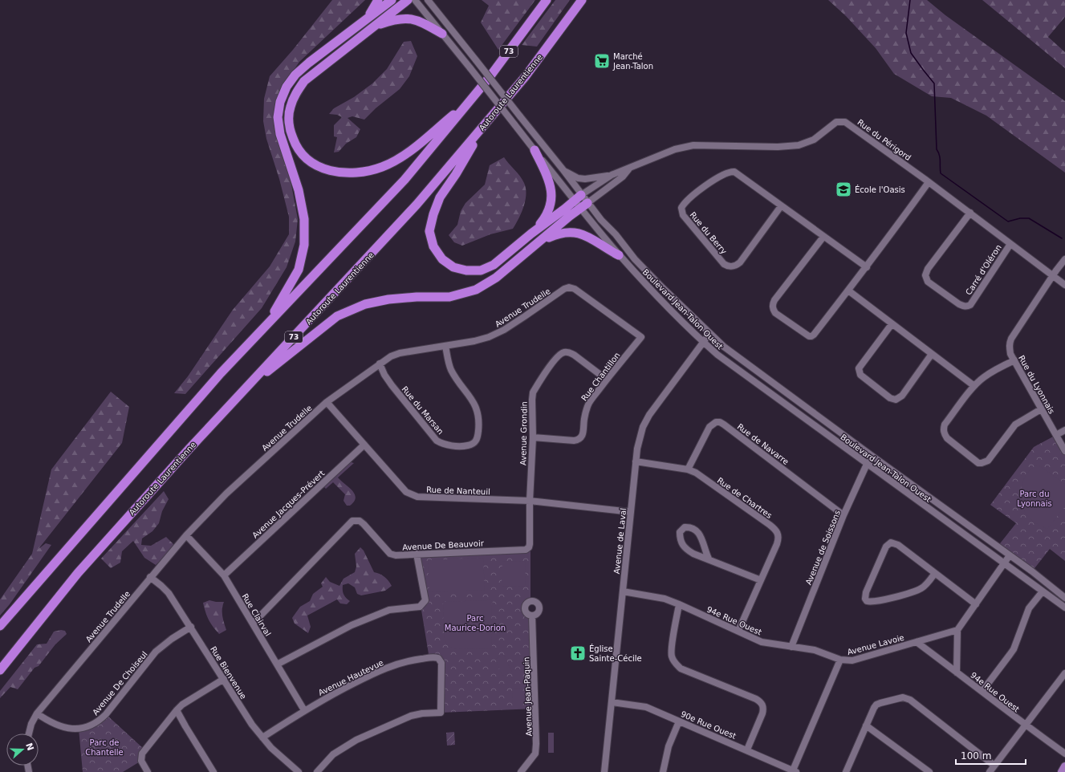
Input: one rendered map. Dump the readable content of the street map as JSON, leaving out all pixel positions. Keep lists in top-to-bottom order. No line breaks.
{"streets":{"highway":["73","Autoroute Laurentienne"],"street":["Rue du Périgord","Rue du Berry","Carré d'Oléron","Avenue Trudelle","Boulevard Jean-Talon Ouest","Rue Chantillon","Rue du Lyonnais","Rue du Marsan","Avenue Grondin","Rue de Navarre","Rue de Nanteuil","Rue de Chartres","Avenue Jacques-Prévert","Avenue de Laval","Avenue De Beauvoir","Avenue de Soissons","Rue Clairval","94e Rue Ouest","Avenue Lavoie","Rue Bienvenue","Avenue Hautevue","Avenue De Choiseul","Avenue Jean-Paquin","90e Rue Ouest"]},"crossings":[["Rue du Périgord","Carré d'Oléron"],["Rue du Périgord","Boulevard Jean-Talon Ouest"],["Rue du Périgord","Rue du Lyonnais"],["Avenue Trudelle","Rue Chantillon"],["Avenue Trudelle","Rue du Marsan"],["Avenue Trudelle","Rue de Nanteuil"],["Avenue Trudelle","Rue Clairval"],["Avenue Trudelle","Rue Bienvenue"],["Avenue Trudelle","Avenue De Choiseul"],["Boulevard Jean-Talon Ouest","Avenue de Laval"],["Boulevard Jean-Talon Ouest","Avenue de Soissons"],["Rue Chantillon","Avenue Grondin"],["Avenue Grondin","Rue de Nanteuil"],["Avenue Grondin","Avenue De Beauvoir"],["Rue de Navarre","Rue de Chartres"],["Rue de Navarre","Avenue de Soissons"],["Rue de Nanteuil","Avenue Jacques-Prévert"],["Rue de Nanteuil","Avenue de Laval"],["Rue de Nanteuil","Avenue De Beauvoir"],["Rue de Chartres","Avenue de Laval"],["Rue de Chartres","94e Rue Ouest"],["Avenue Jacques-Prévert","Rue Clairval"],["Avenue de Laval","94e Rue Ouest"],["Avenue de Laval","90e Rue Ouest"],["Avenue De Beauvoir","Rue Clairval"],["Avenue de Soissons","94e Rue Ouest"],["Rue Clairval","Avenue Hautevue"],["94e Rue Ouest","Avenue Lavoie"],["Avenue Lavoie","90e Rue Ouest"],["Rue Bienvenue","Avenue Hautevue"],["Rue Bienvenue","Avenue De Choiseul"]],"parks":["Parc du Lyonnais","Parc Maurice-Dorion","Parc de Chantelle"],"places":{"supermarket":["Marché Jean-Talon"],"school or university":["École l'Oasis"],"church":["Église Sainte-Cécile"]},"scale_bar":"100 m","north":"right"}
